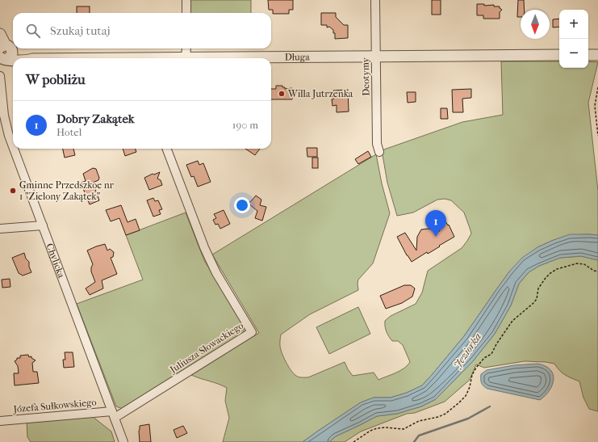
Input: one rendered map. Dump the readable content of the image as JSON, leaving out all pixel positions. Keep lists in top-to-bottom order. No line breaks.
{"streets":{"street":["Długa","Deotymy","Chylicka","Juliusza Słowackiego","Józefa Sułkowskiego"]},"crossings":[["Długa","Deotymy"],["Chylicka","Juliusza Słowackiego"],["Chylicka","Józefa Sułkowskiego"],["Juliusza Słowackiego","Józefa Sułkowskiego"]],"water":["Jeziorka"],"places":["Willa Jutrzenka","Gminne Przedszkoe nr 1 \"Zielony Zakątek\""],"north":"bottom","page":{"map_buttons":["+","−"],"search":"Szukaj tutaj","heading":"W pobliżu","list":[{"mark":"1","name":"Dobry Zakątek","note":"Hotel","value":"190 m"}],"pins":"1"}}
